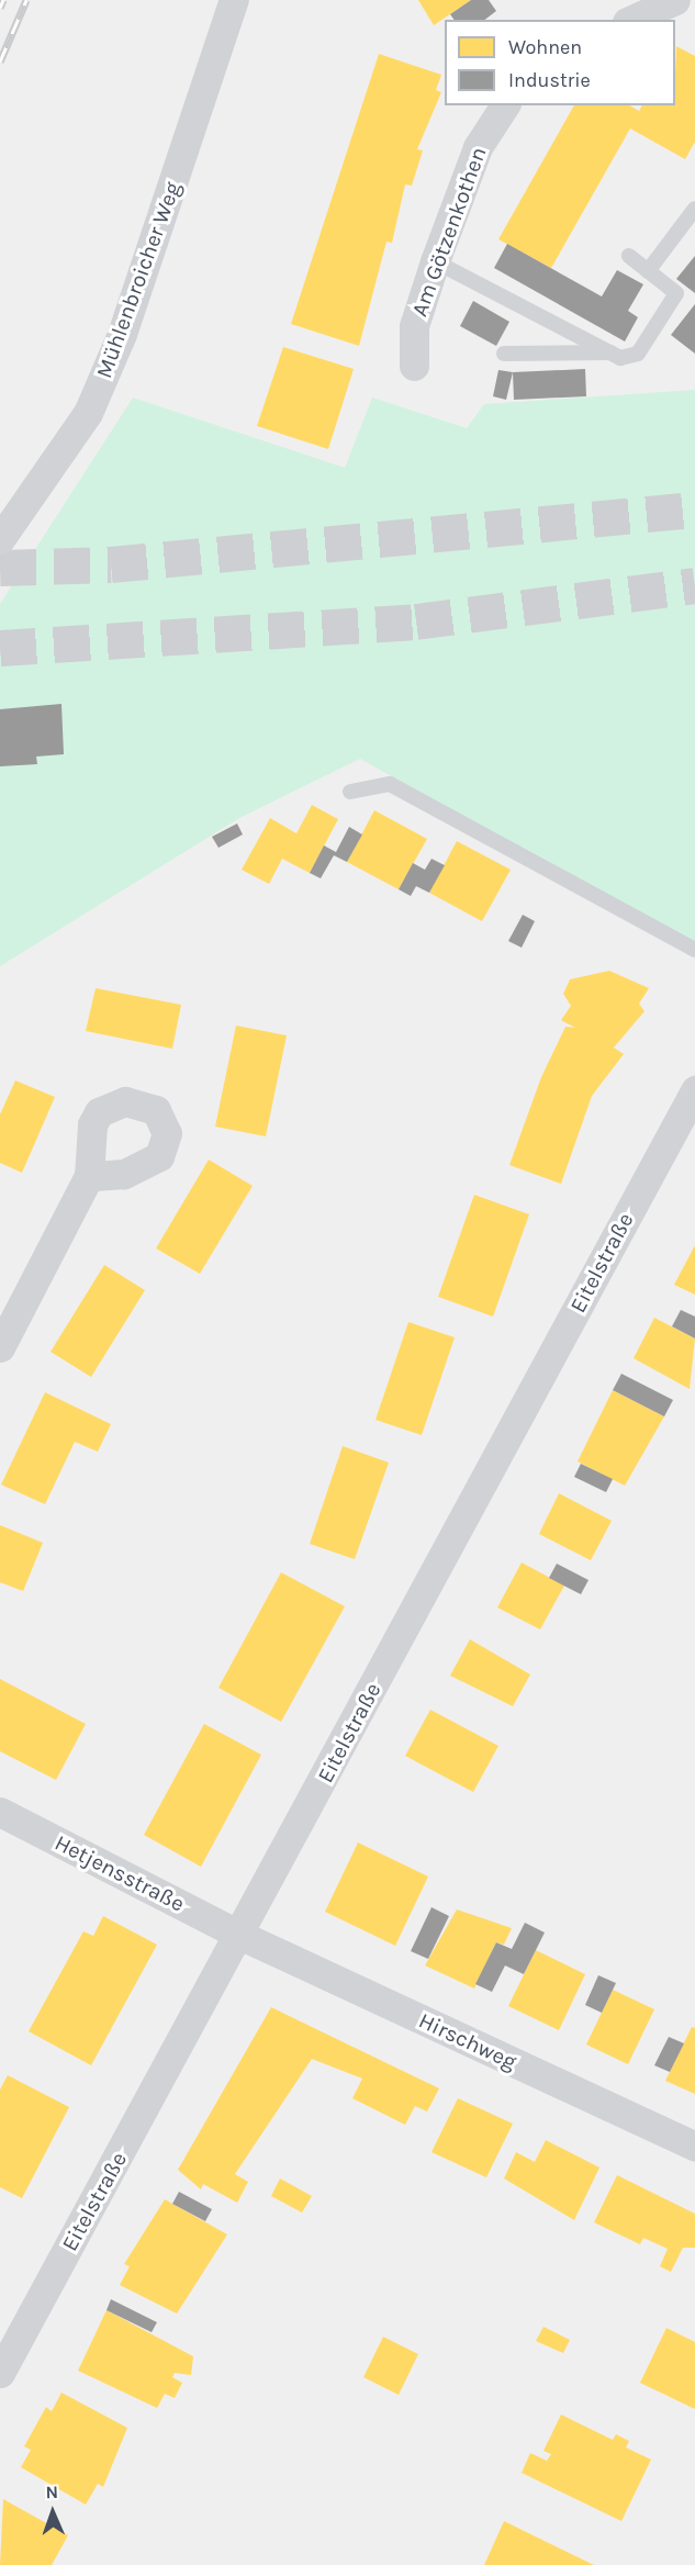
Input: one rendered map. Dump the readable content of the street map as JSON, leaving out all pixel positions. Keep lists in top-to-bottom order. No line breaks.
{"streets":{"street":["Am Götzenkothen","Mühlenbroicher Weg","Eitelstraße","Hetjensstraße","Hirschweg"]},"crossings":[["Eitelstraße","Hetjensstraße"],["Eitelstraße","Hirschweg"],["Hetjensstraße","Hirschweg"]],"legend":["Wohnen","Industrie"],"north":"top"}
